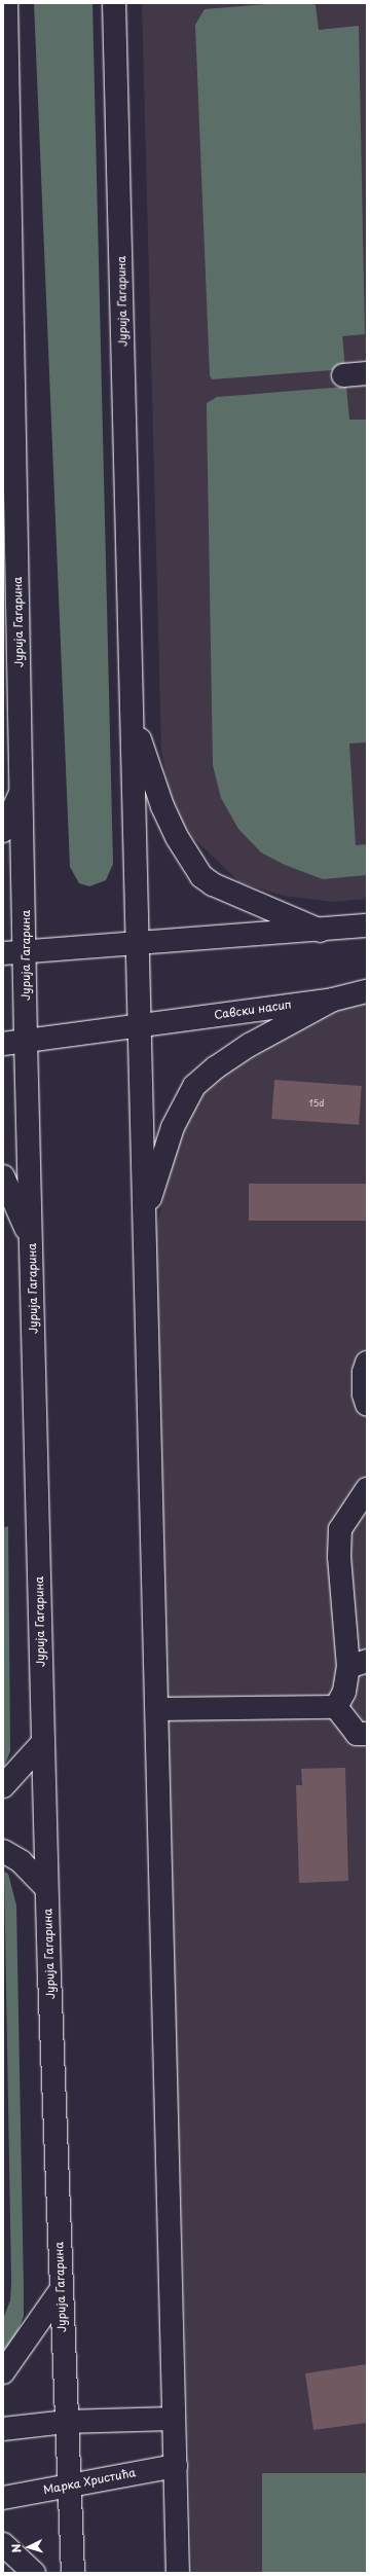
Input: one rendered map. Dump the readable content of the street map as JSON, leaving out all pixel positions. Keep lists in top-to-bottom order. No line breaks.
{"streets":{"main road":["Јурија Гагарина","Савски насип","Марка Христића"]},"crossings":[["Јурија Гагарина","Савски насип"],["Јурија Гагарина","Марка Христића"]],"house_numbers":["15d"],"north":"left"}
